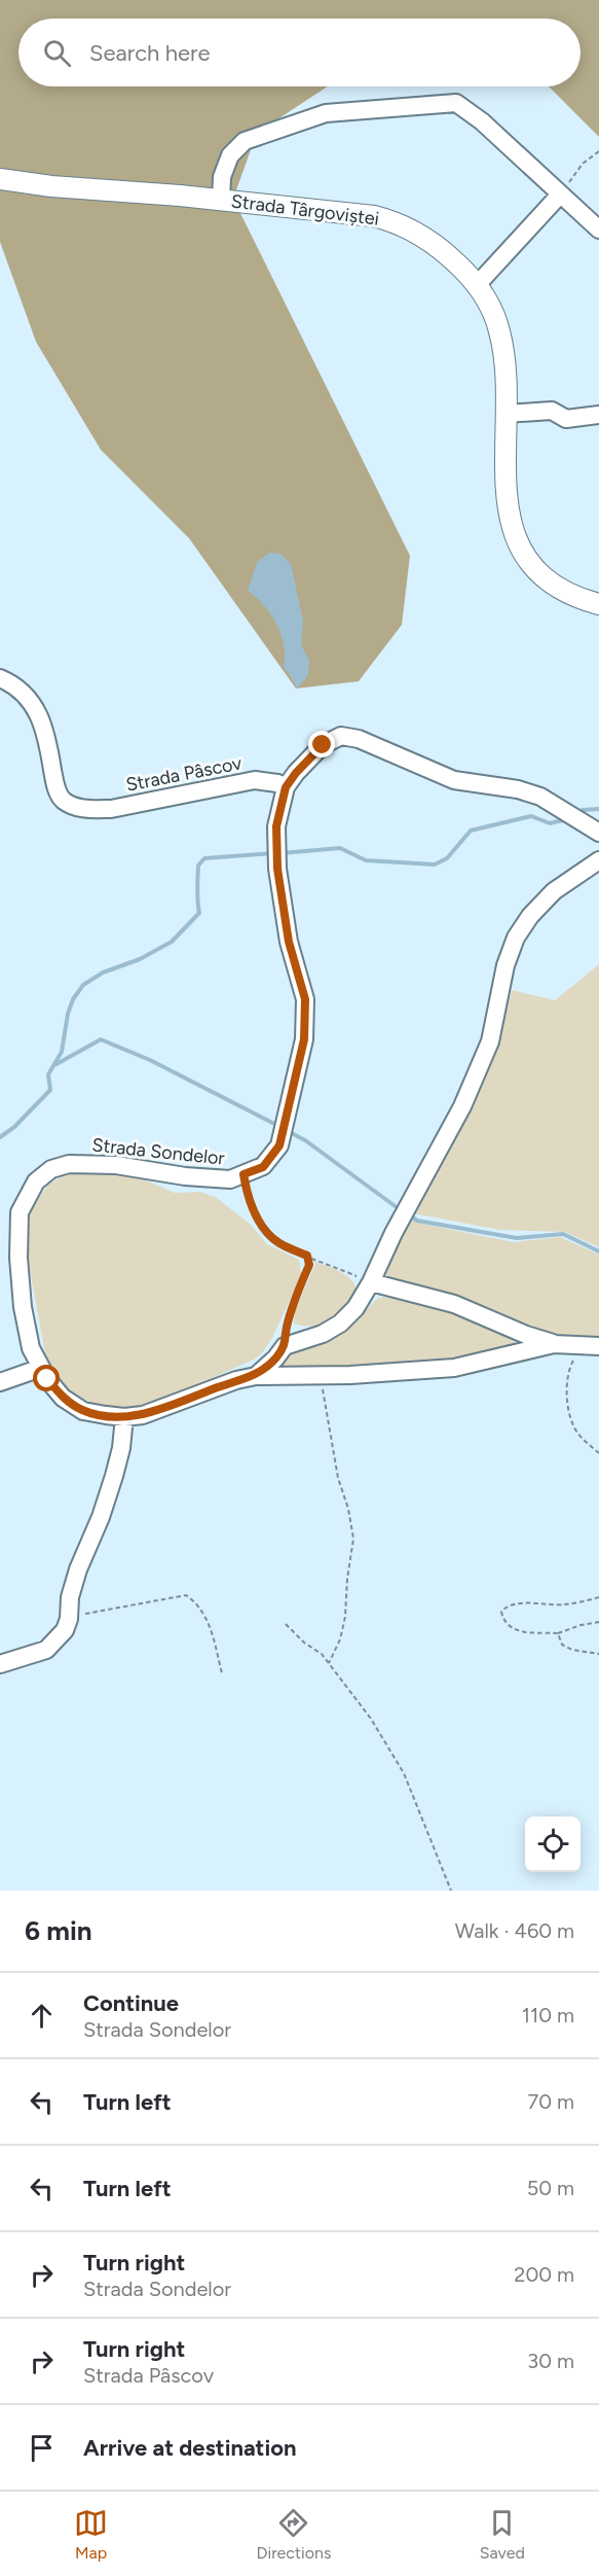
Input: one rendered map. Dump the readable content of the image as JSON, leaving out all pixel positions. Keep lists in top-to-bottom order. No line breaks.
{"streets":{"main road":["Strada Târgoviștei"],"street":["Strada Pâscov","Strada Sondelor"]},"crossings":[["Strada Pâscov","Strada Sondelor"]],"page":{"search":"Search here","heading":["6 min","Walk · 460 m"],"list":[["Continue","Strada Sondelor","110 m"],["Turn left","70 m"],["Turn left","50 m"],["Turn right","Strada Sondelor","200 m"],["Turn right","Strada Pâscov","30 m"],"Arrive at destination"],"nav":["Map","Directions","Saved"]}}
